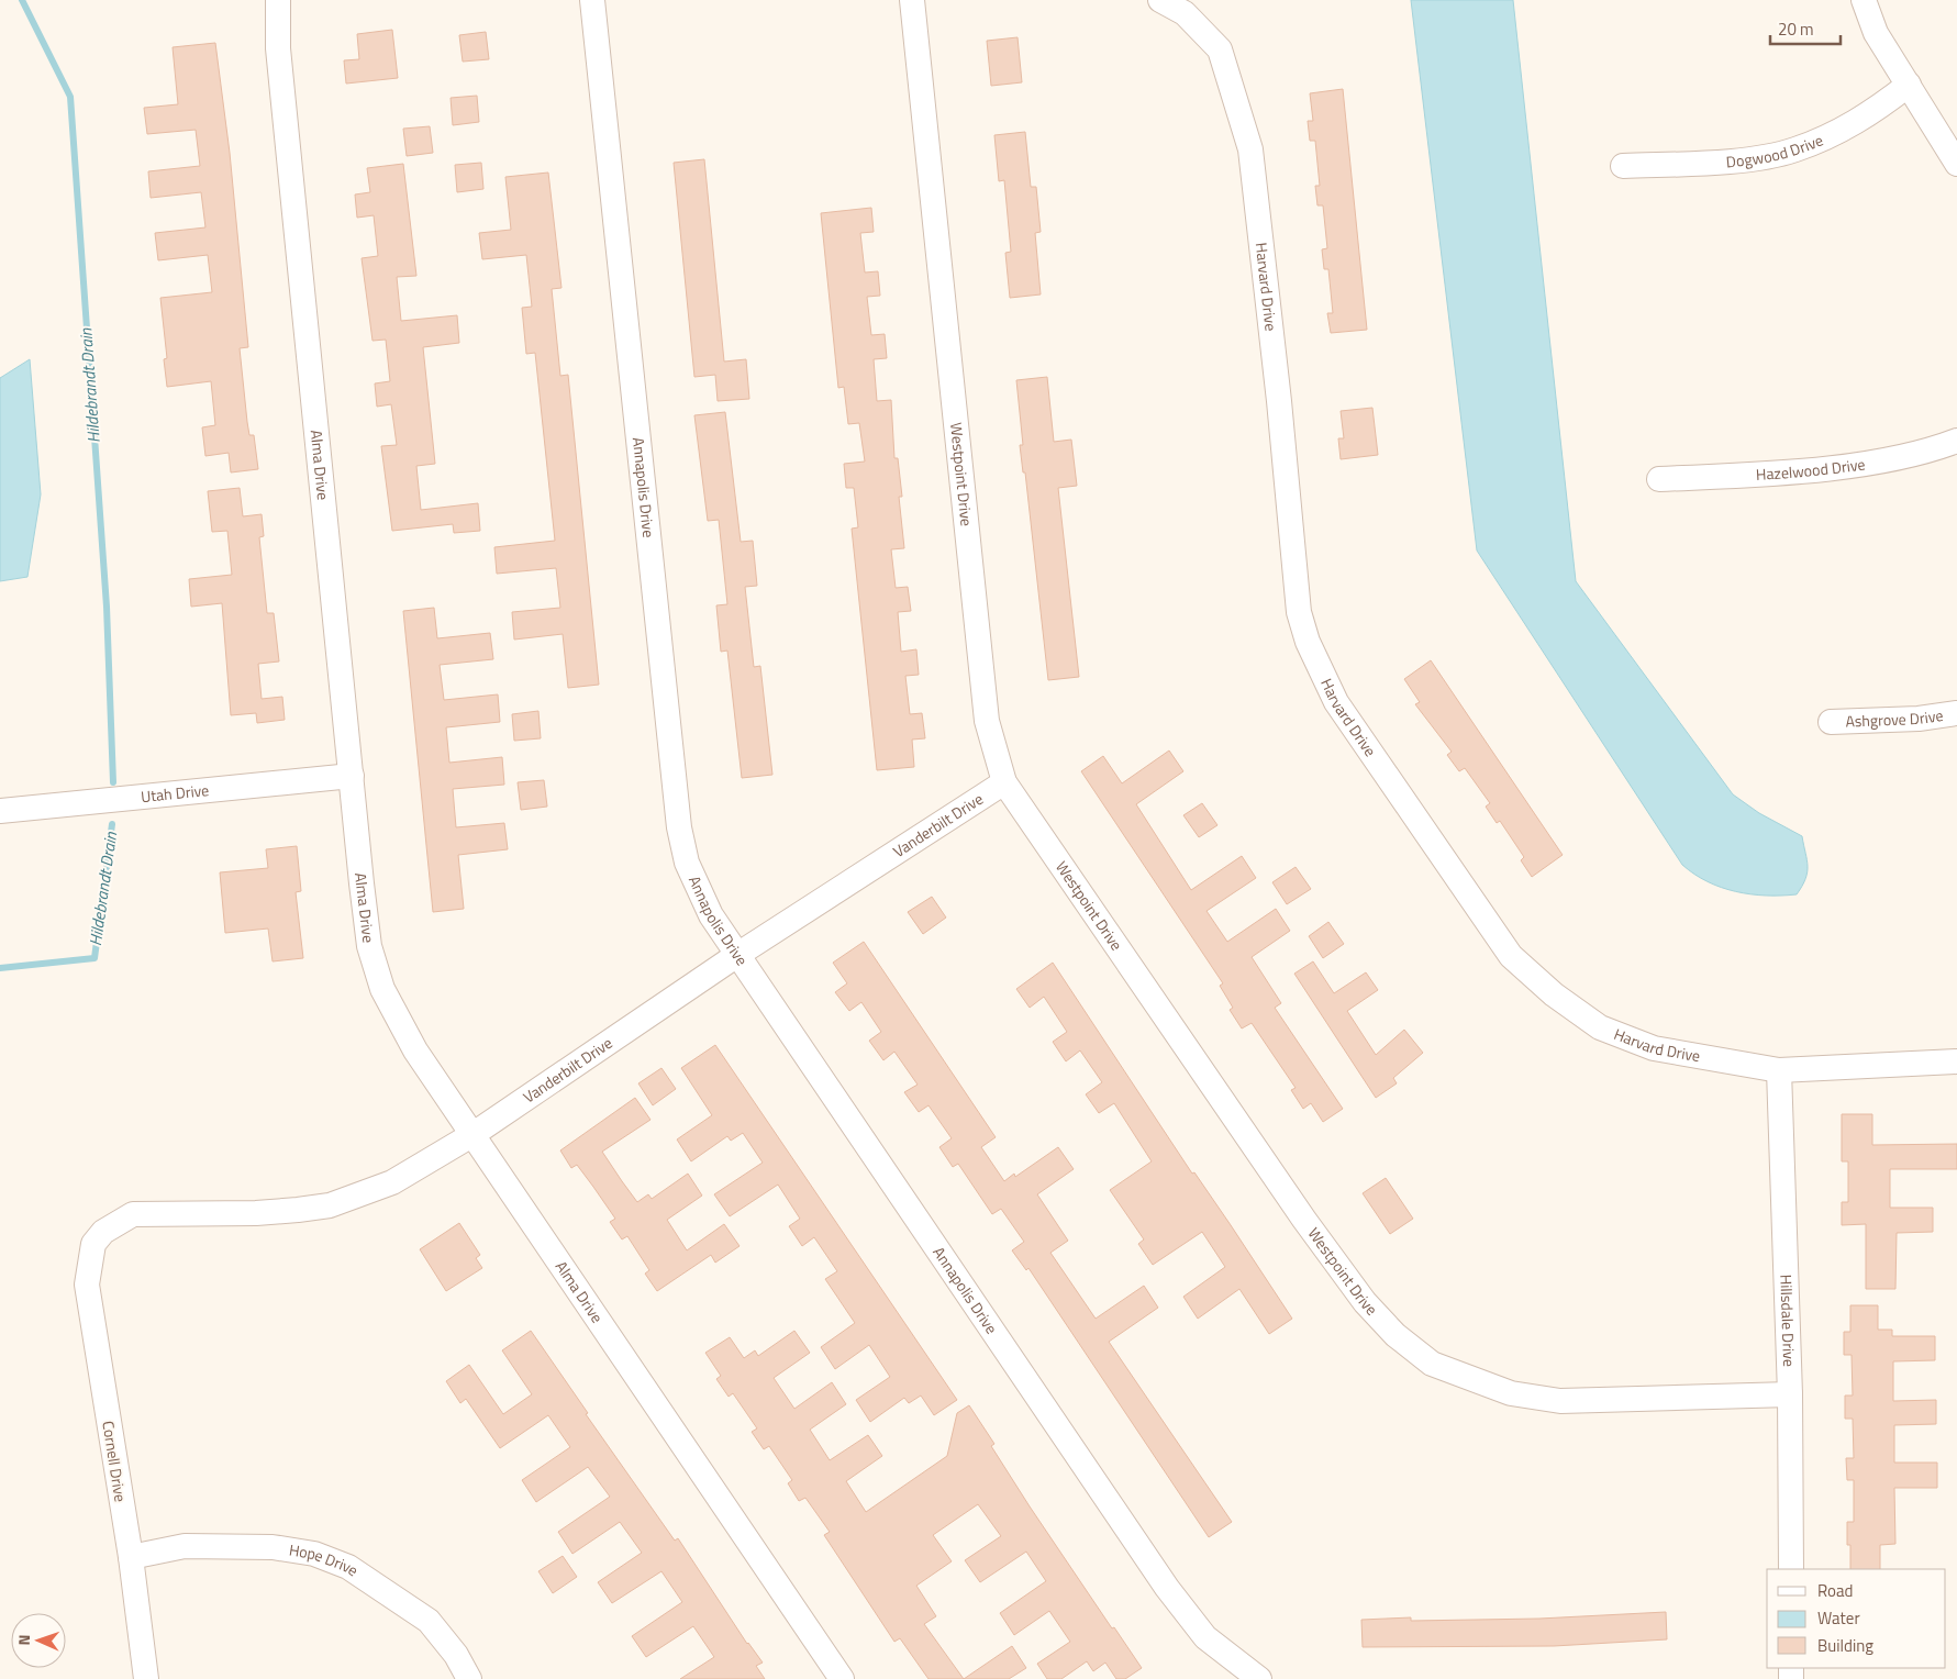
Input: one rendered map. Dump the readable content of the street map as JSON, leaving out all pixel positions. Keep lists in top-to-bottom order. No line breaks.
{"streets":{"street":["Dogwood Drive","Harvard Drive","Alma Drive","Hazelwood Drive","Westpoint Drive","Annapolis Drive","Ashgrove Drive","Utah Drive","Vanderbilt Drive","Hillsdale Drive","Cornell Drive","Hope Drive"]},"crossings":[["Harvard Drive","Hillsdale Drive"],["Alma Drive","Utah Drive"],["Alma Drive","Vanderbilt Drive"],["Westpoint Drive","Vanderbilt Drive"],["Westpoint Drive","Hillsdale Drive"],["Annapolis Drive","Vanderbilt Drive"],["Vanderbilt Drive","Cornell Drive"],["Cornell Drive","Hope Drive"]],"water":["Hildebrandt Drain"],"legend":["Road","Water","Building"],"scale_bar":"20 m","north":"left"}
